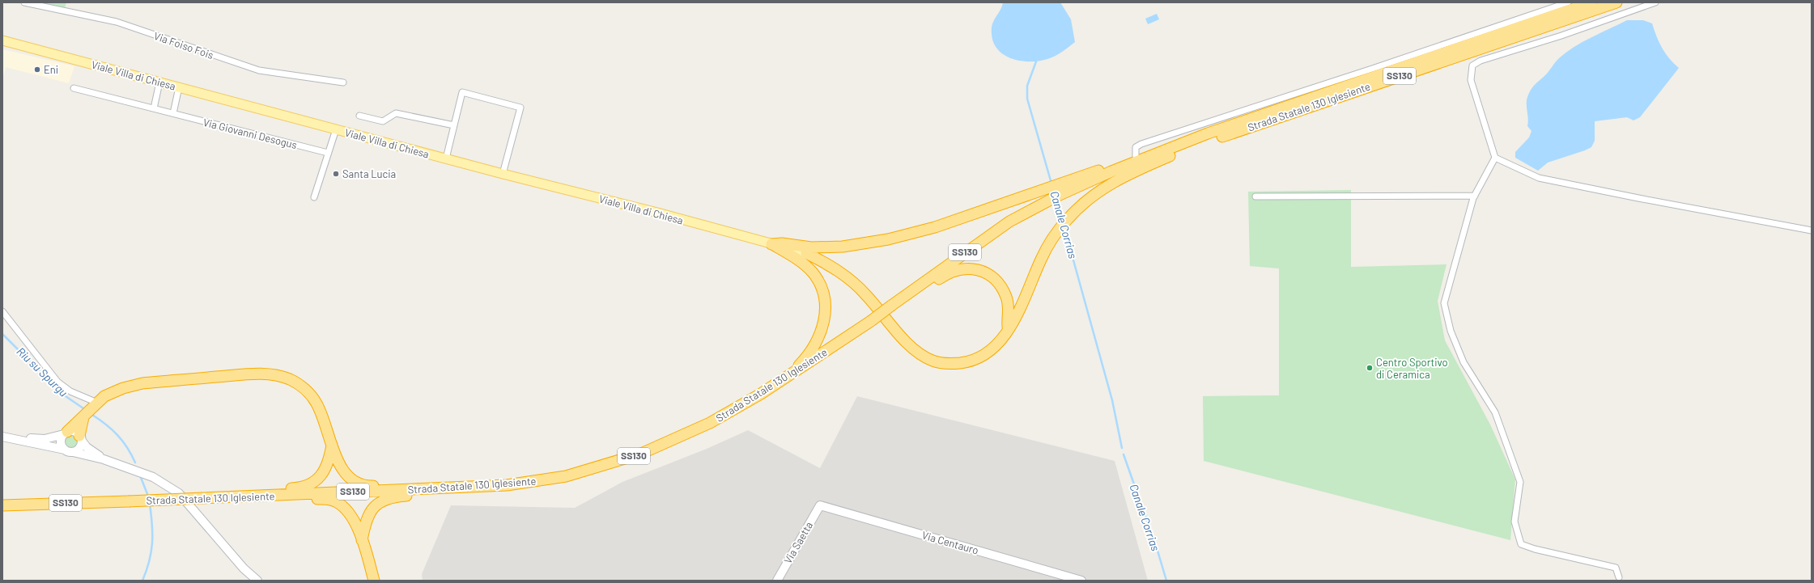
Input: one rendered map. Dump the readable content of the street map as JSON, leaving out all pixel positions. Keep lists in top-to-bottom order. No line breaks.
{"streets":{"highway":["SS130","Strada Statale 130 Iglesiente"],"main road":["Viale Villa di Chiesa"],"street":["Via Foiso Fois","Via Giovanni Desogus","Via Saetta","Via Centauro"]},"crossings":[["Via Saetta","Via Centauro"]],"water":["Canale Corrias","Riu su Spurgu"],"places":["Eni","Santa Lucia","Centro Sportivo di Ceramica"]}
